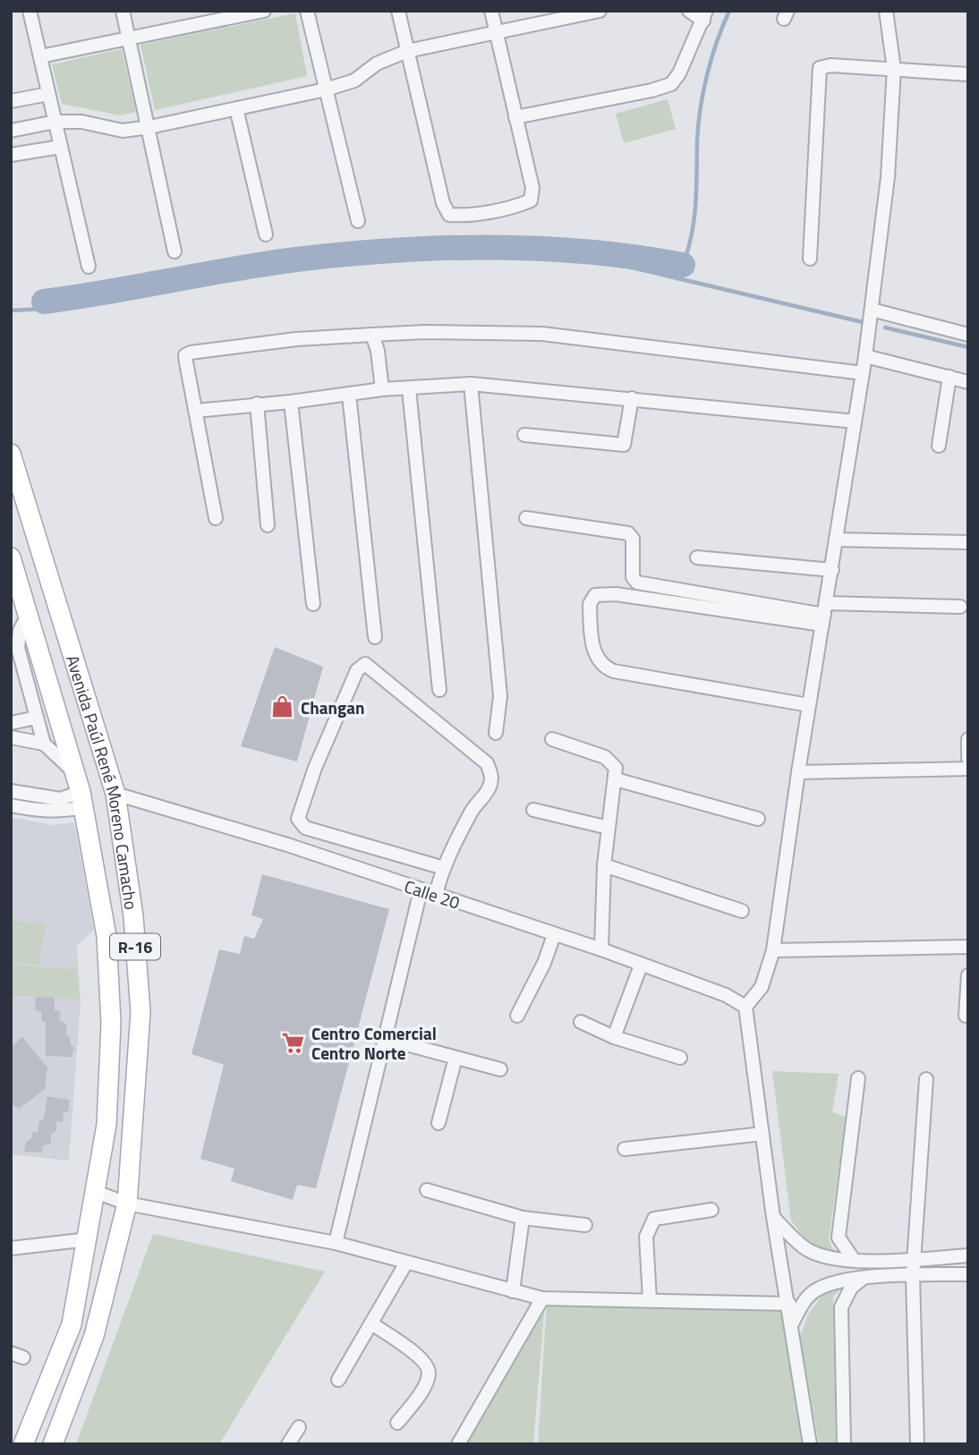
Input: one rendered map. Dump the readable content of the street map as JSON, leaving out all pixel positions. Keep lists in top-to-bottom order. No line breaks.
{"streets":{"main road":["Avenida Paúl René Moreno Camacho","R-16"],"street":["Calle 20"]},"crossings":[["Avenida Paúl René Moreno Camacho","Calle 20"]],"places":{"shop":["Changan"],"supermarket":["Centro Comercial Centro Norte"]}}
